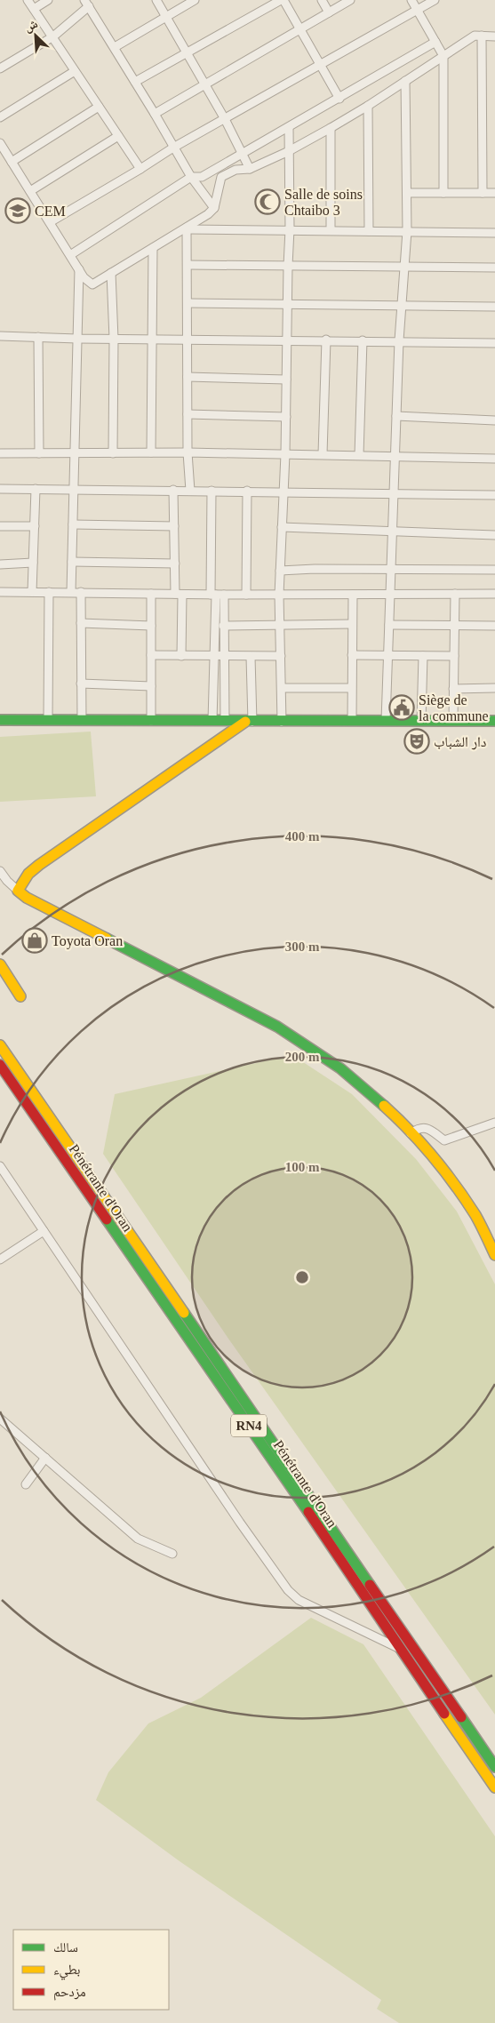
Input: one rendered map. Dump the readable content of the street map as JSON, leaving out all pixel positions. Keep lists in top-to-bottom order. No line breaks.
{"streets":{"main road":["Pénétrante d'Oran","RN4"]},"places":{"mosque":["Salle de soins Chtaibo 3"],"school or university":["CEM"],"public building":["Siège de la commune"],"theatre":["دار الشباب"],"shop":["Toyota Oran"]},"legend":["سالك","بطيء","مزدحم"],"north":"top left","rings":["400 m","300 m","200 m","100 m"]}
